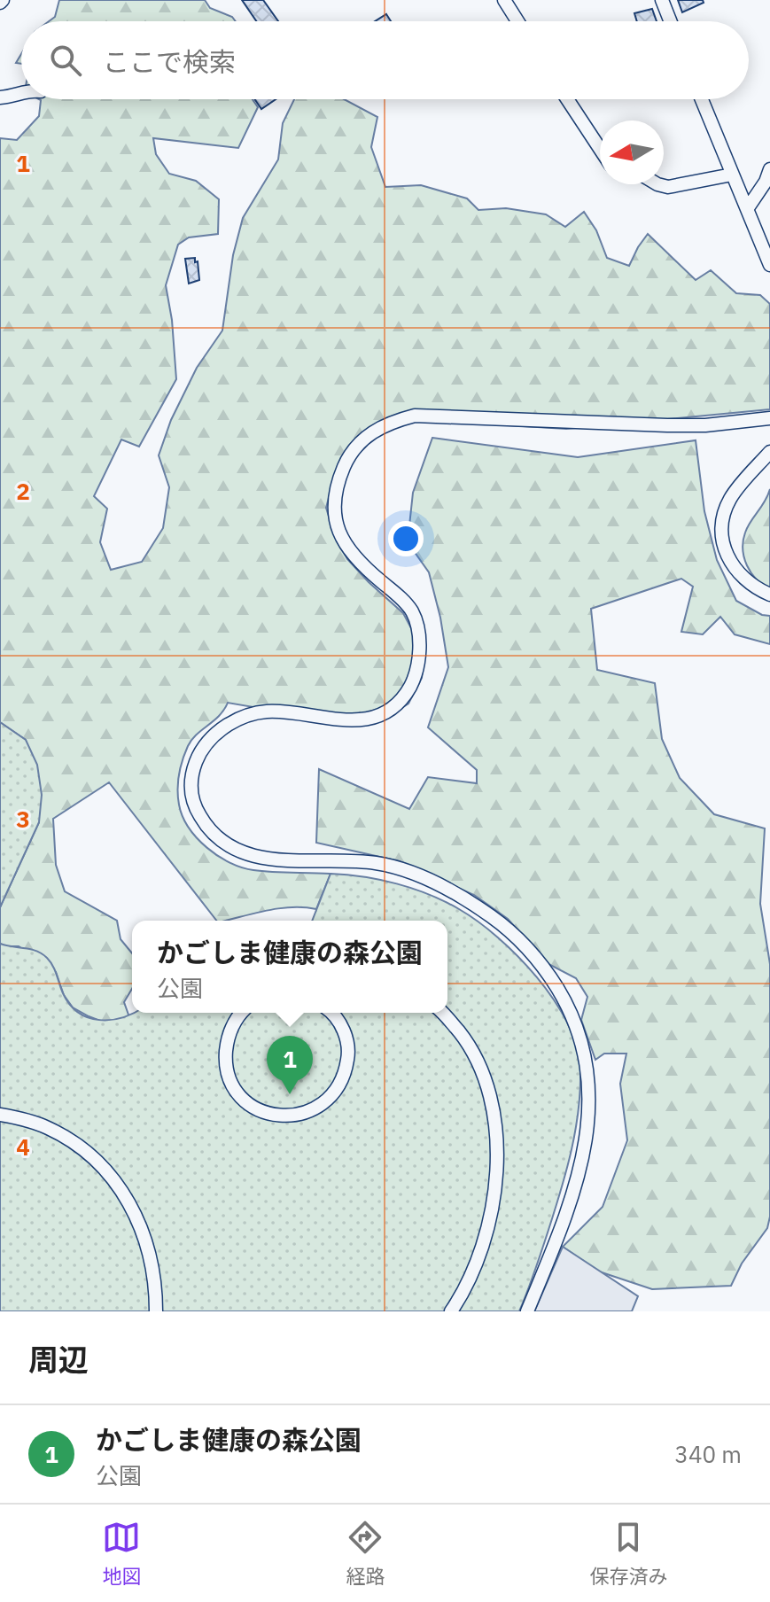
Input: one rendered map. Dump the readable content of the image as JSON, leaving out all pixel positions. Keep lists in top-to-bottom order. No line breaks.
{"north":"left","page":{"search":"ここで検索","popup":["かごしま健康の森公園","公園"],"pins":"1","heading":"周辺","list":[{"mark":"1","name":"かごしま健康の森公園","note":"公園","value":"340 m"}],"nav":["地図","経路","保存済み"]},"grid":{"rows":["1","2","3","4"]}}
